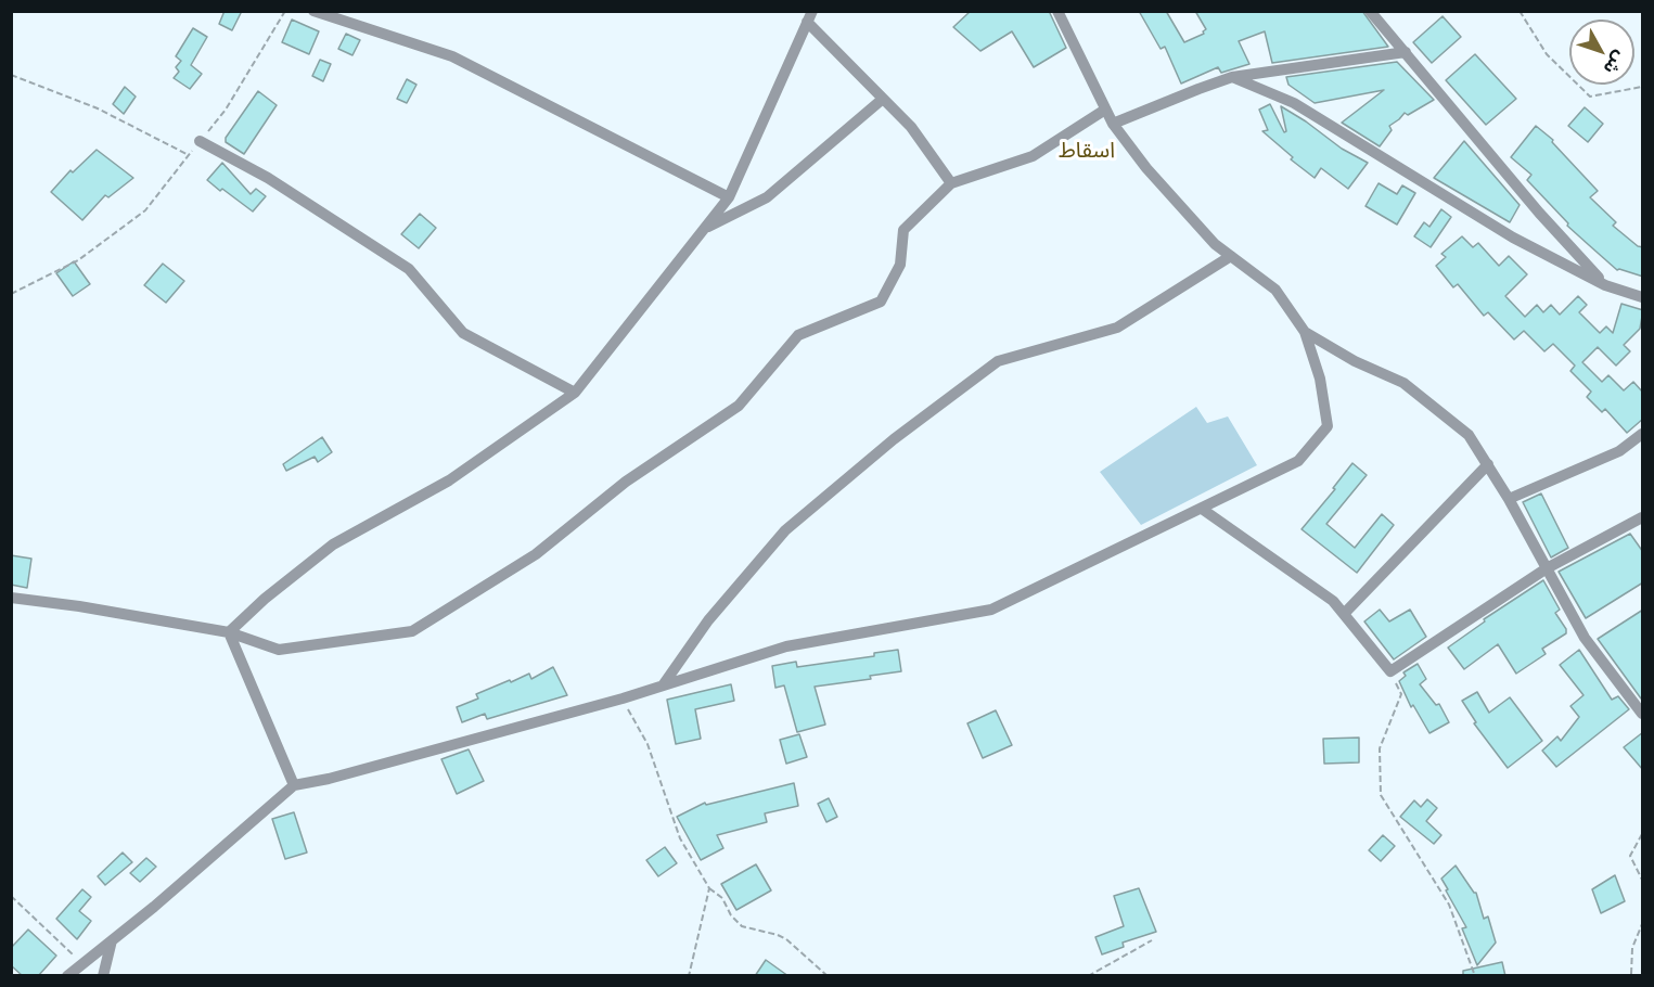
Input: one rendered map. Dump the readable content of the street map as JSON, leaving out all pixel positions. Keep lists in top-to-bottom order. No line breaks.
{"districts":["اسقاط"],"north":"bottom right"}
